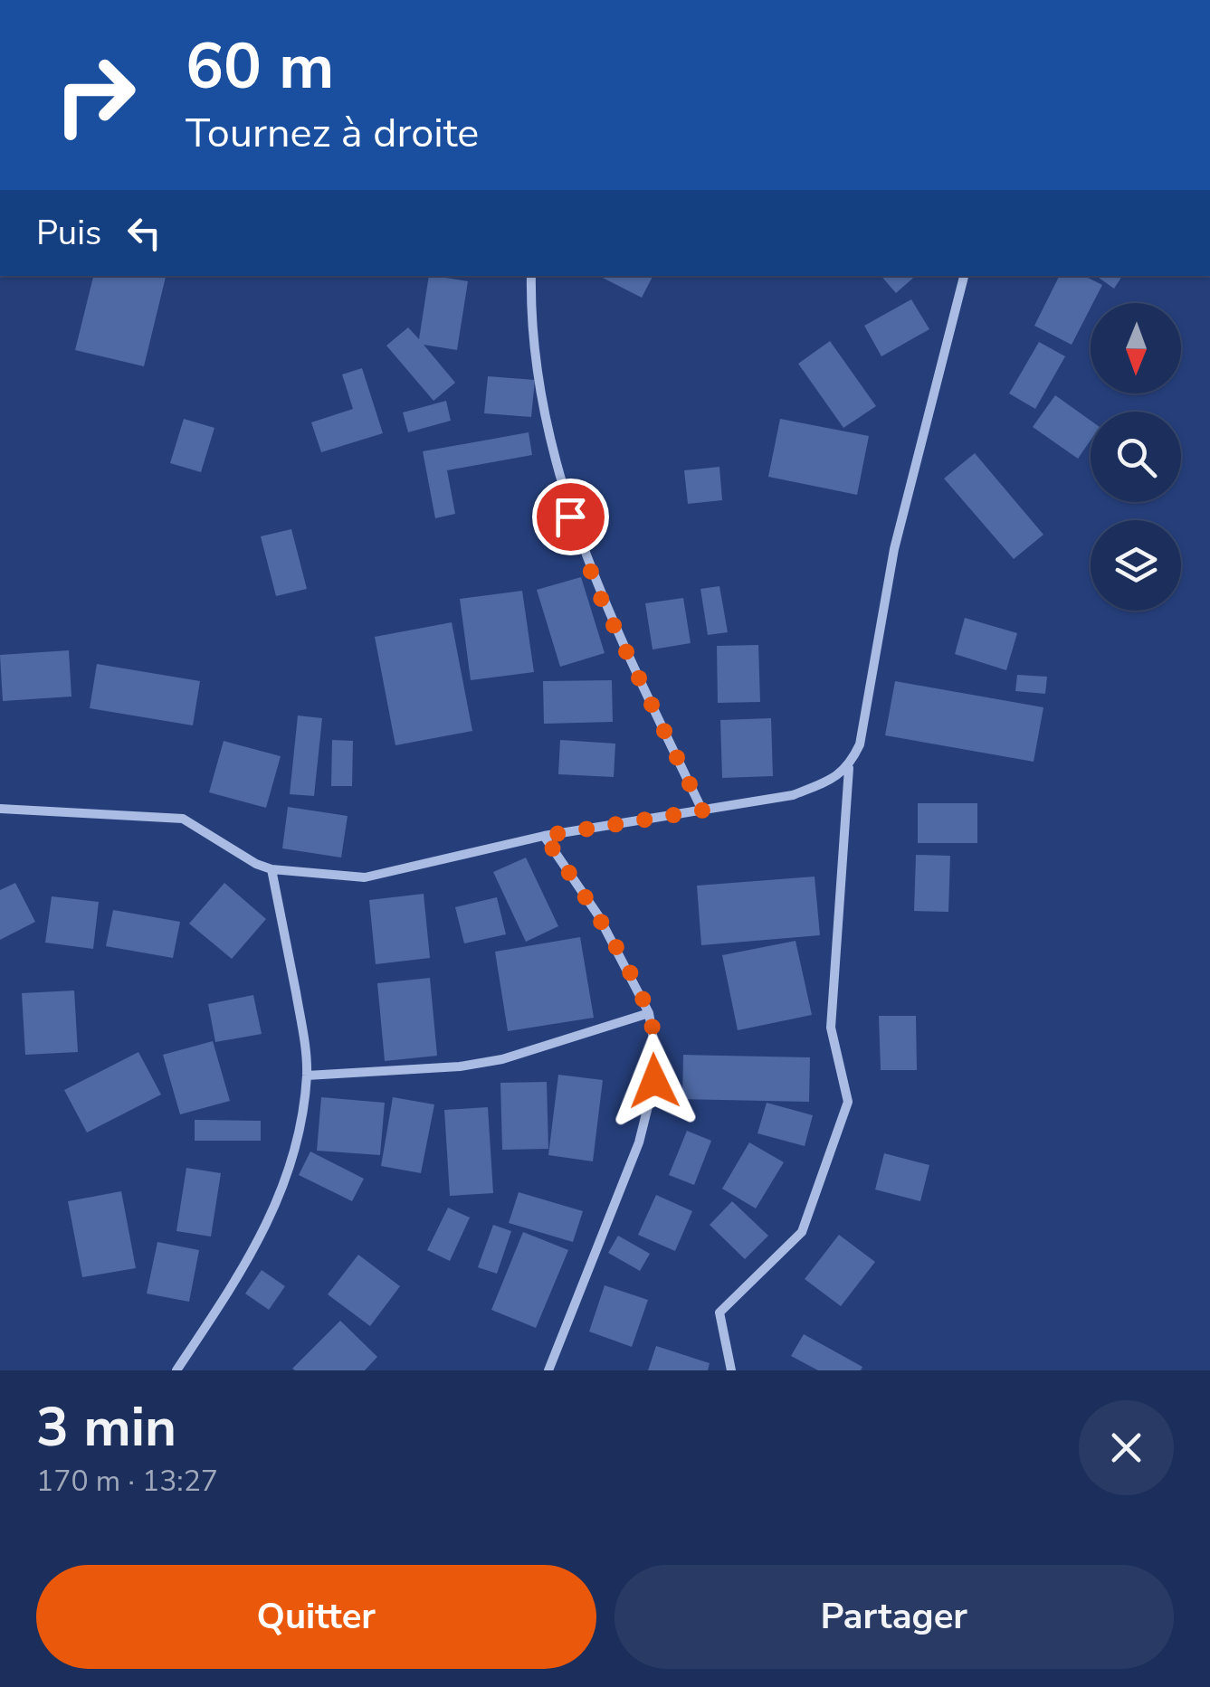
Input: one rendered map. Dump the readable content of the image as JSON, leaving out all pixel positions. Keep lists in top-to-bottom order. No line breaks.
{"north":"bottom","page":{"turn":["60 m","Tournez à droite"],"then":"Puis","heading":["3 min","170 m · 13:27"],"buttons":["Quitter","Partager"]}}
